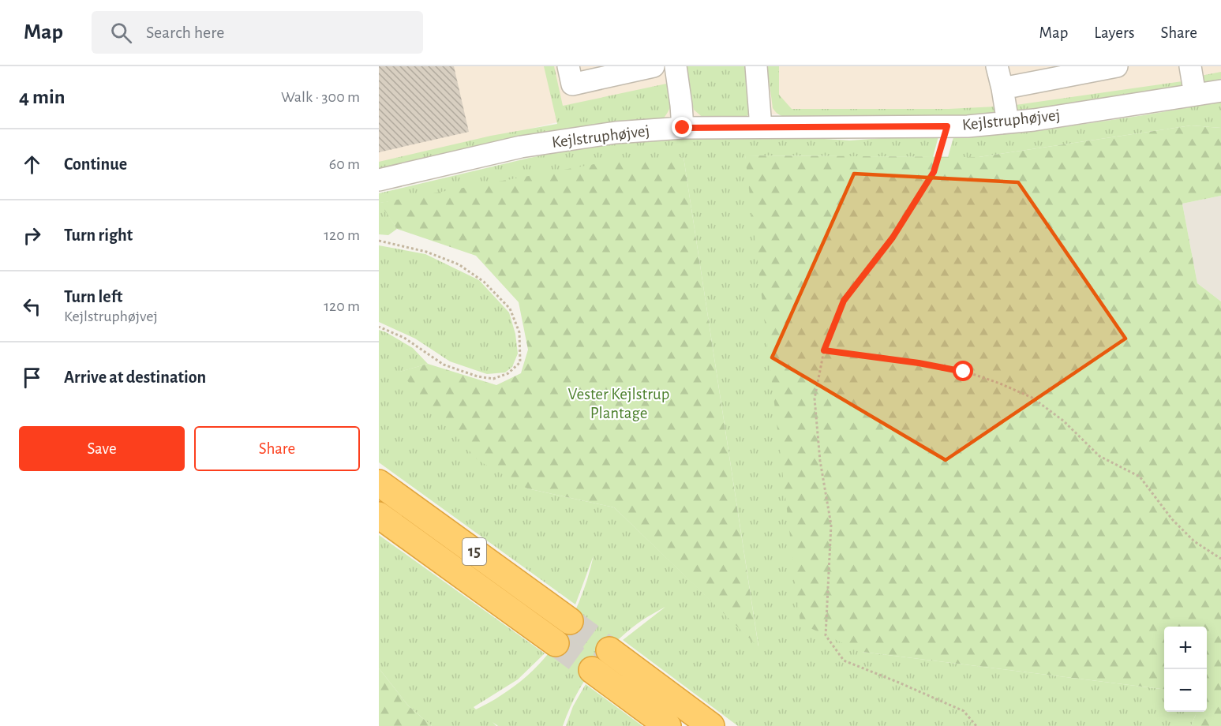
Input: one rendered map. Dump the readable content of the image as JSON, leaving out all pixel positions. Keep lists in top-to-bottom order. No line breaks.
{"streets":{"highway":["15"],"street":["Kejlstruphøjvej"]},"parks":["Vester Kejlstrup Plantage"],"page":{"header":"Map","search":"Search here","nav":["Map","Layers","Share"],"heading":["4 min","Walk · 300 m"],"list":[["Continue","60 m"],["Turn right","120 m"],["Turn left","Kejlstruphøjvej","120 m"],"Arrive at destination"],"buttons":["Save","Share"],"map_buttons":["+","−"]}}
